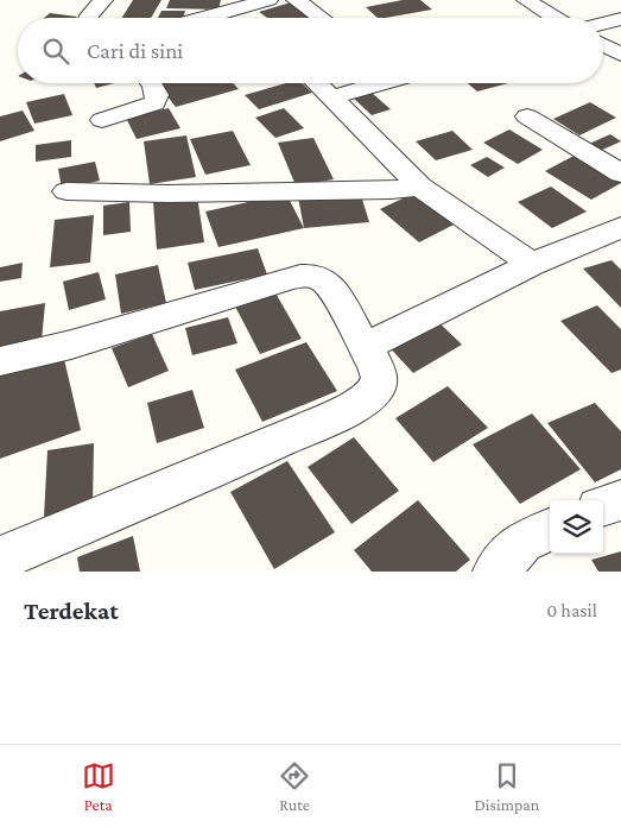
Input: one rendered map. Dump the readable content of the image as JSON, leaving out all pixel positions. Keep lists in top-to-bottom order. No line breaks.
{"page":{"search":"Cari di sini","heading":["Terdekat","0 hasil"],"nav":["Peta","Rute","Disimpan"]}}
